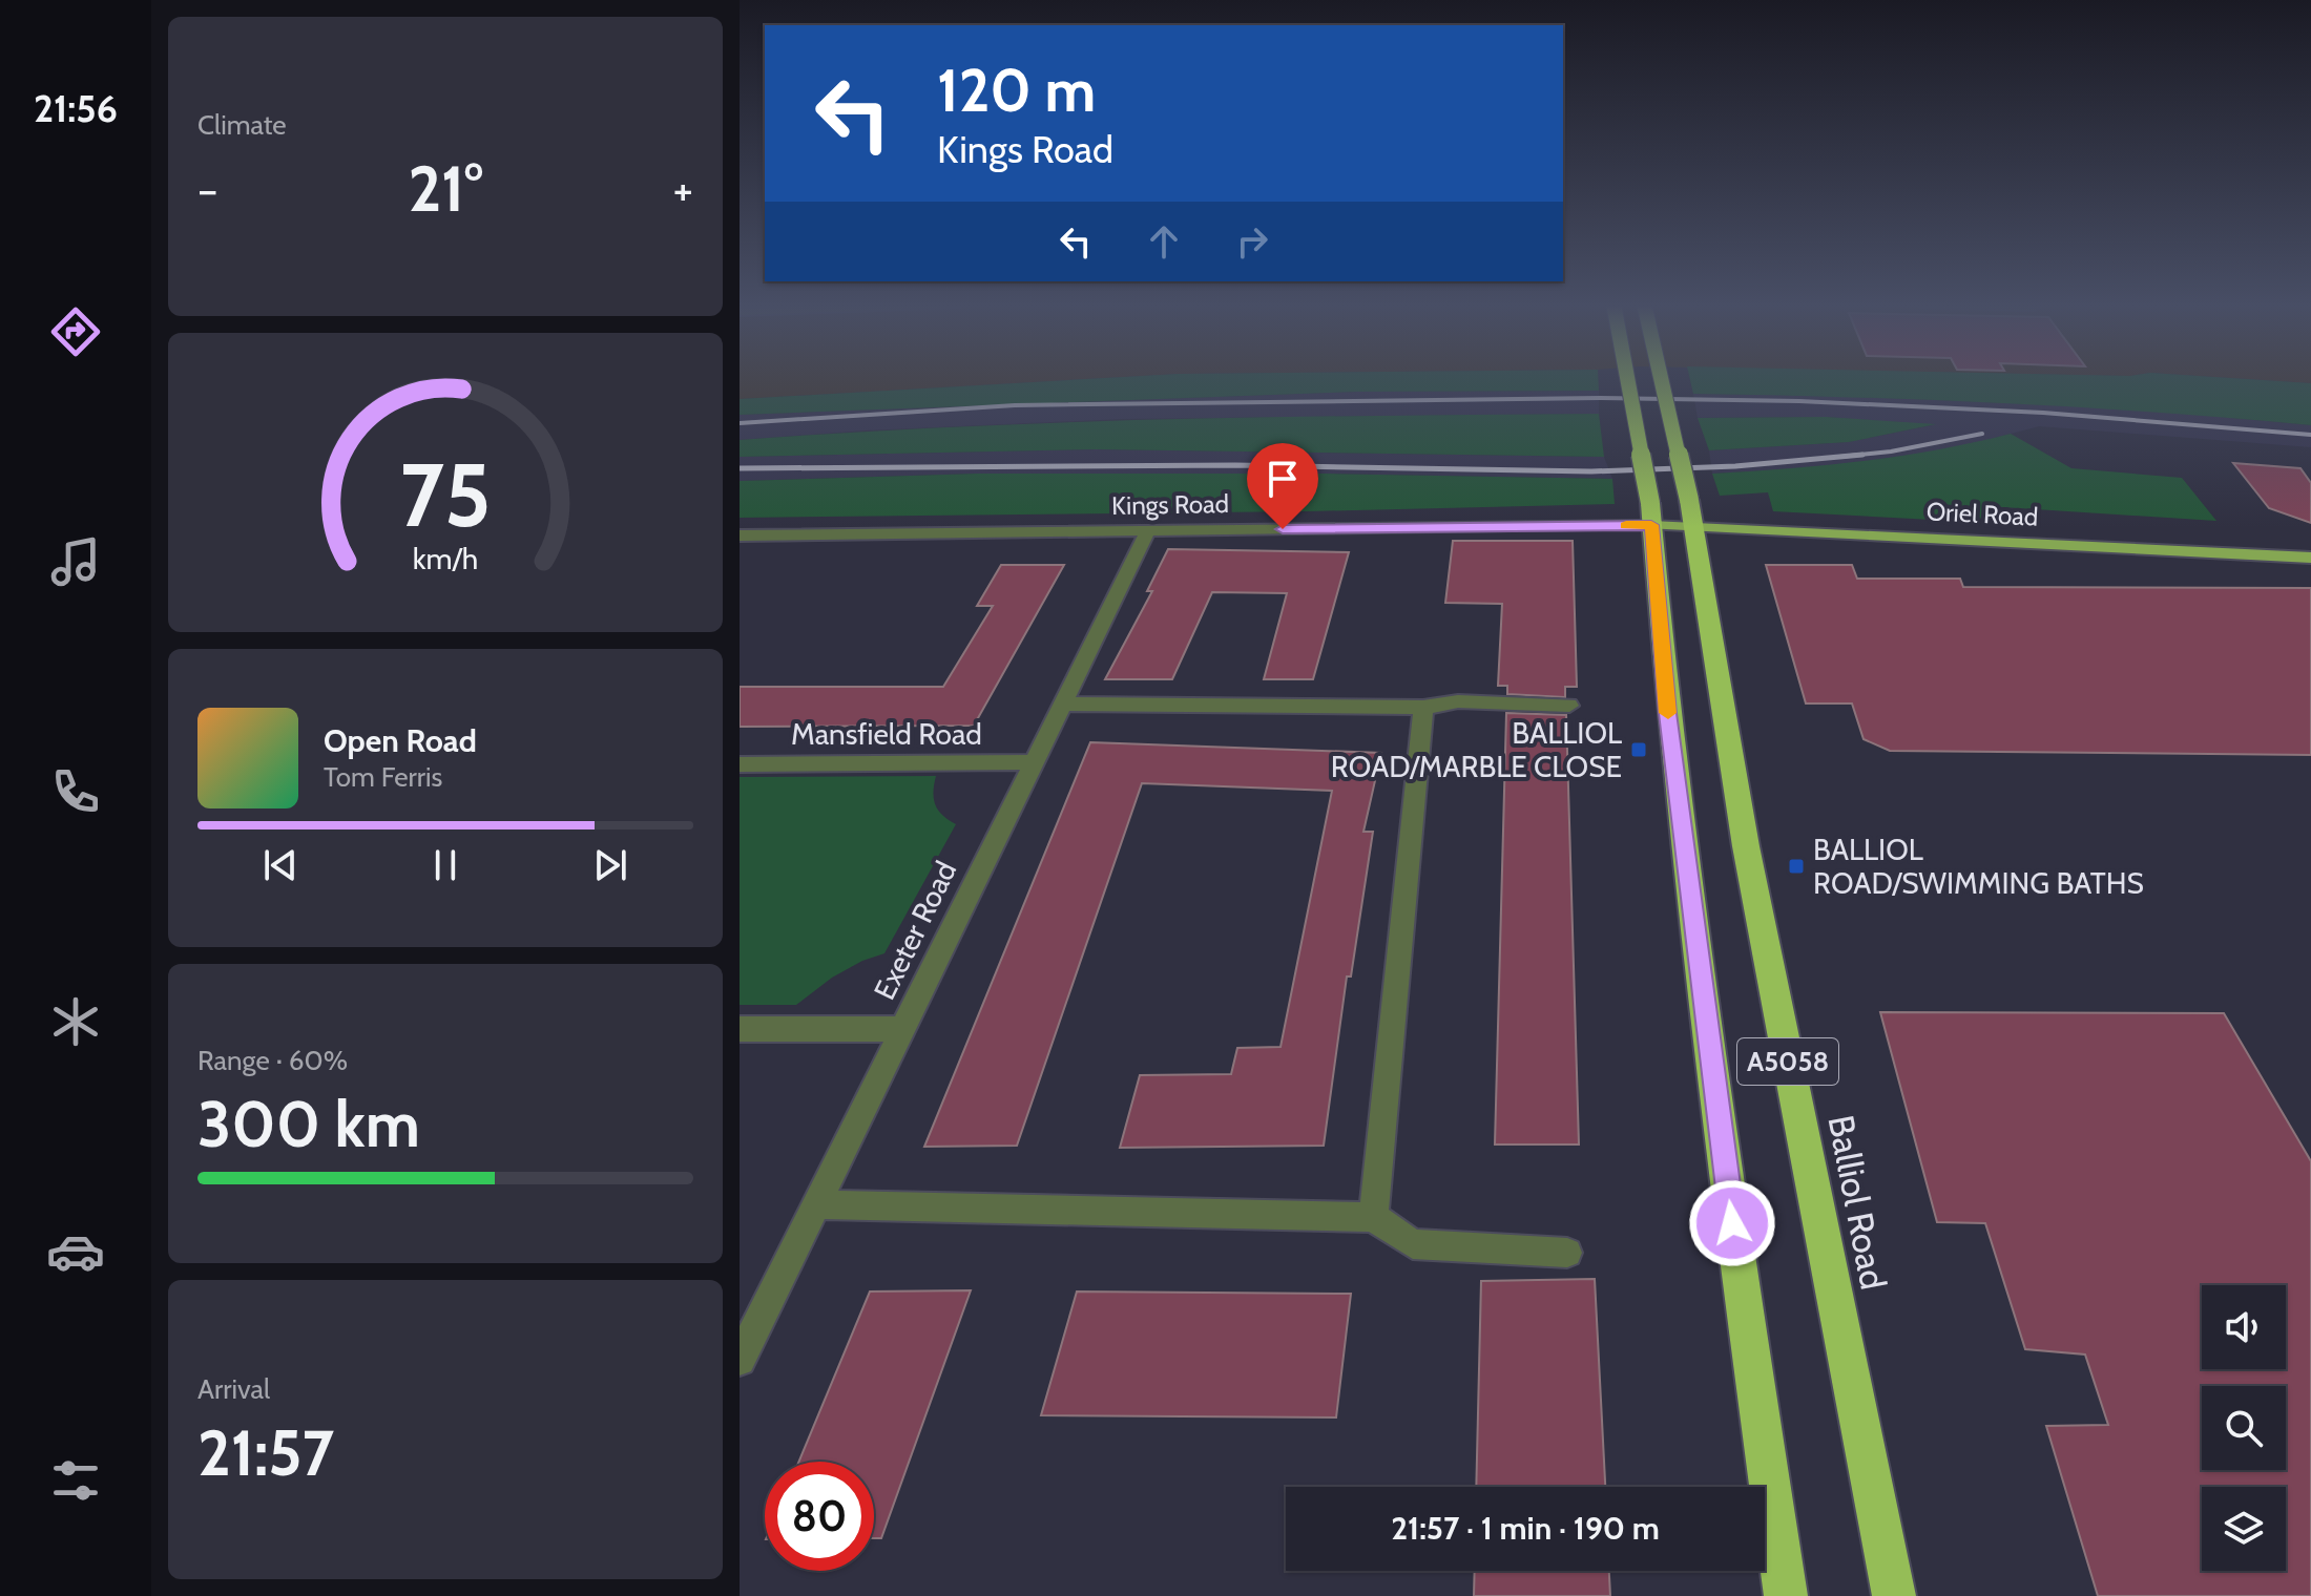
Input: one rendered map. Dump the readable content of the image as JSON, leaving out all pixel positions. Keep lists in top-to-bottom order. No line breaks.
{"streets":{"highway":["A5058","Balliol Road"],"main road":["Oriel Road"],"street":["Kings Road","Mansfield Road","Exeter Road"]},"crossings":[["Kings Road","Oriel Road"],["Kings Road","Exeter Road"],["Kings Road","A5058"],["Oriel Road","A5058"],["Oriel Road","Balliol Road"],["Mansfield Road","Exeter Road"],["A5058","Balliol Road"]],"places":{"transit":["BALLIOL ROAD/MARBLE CLOSE","BALLIOL ROAD/SWIMMING BATHS"]},"page":{"tabs":"21:56","tile":["Climate",["Range · 60%","300 km"],["Arrival","21:57"]],"turn":["120 m","Kings Road"],"heat":["−","21°","+"],"song":["Open Road","Tom Ferris"],"limit":"80","trip":"21:57 · 1 min · 190 m","gauge":["75","km/h"]}}
